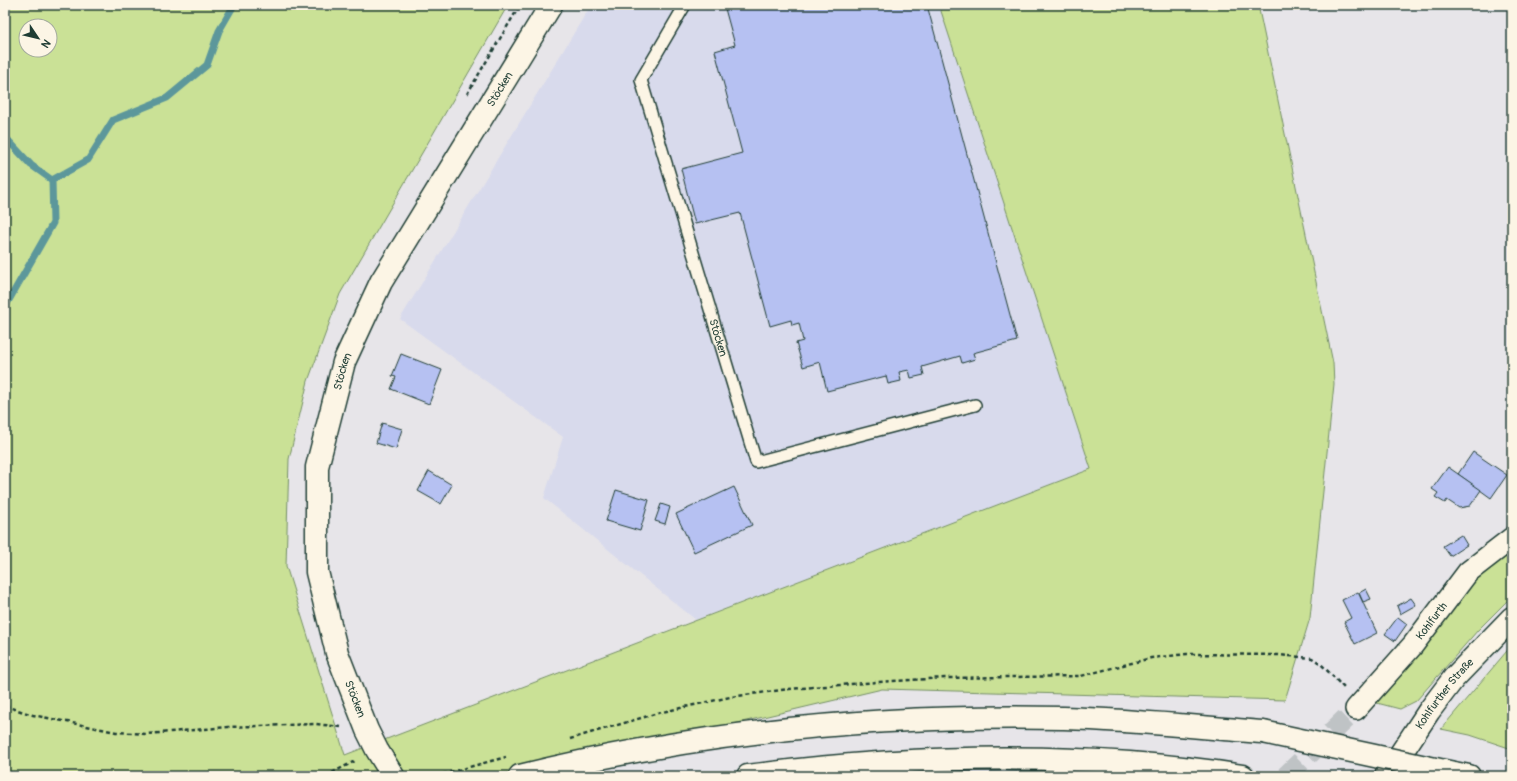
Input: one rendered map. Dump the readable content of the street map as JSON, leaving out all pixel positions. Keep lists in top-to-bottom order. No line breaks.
{"streets":{"main road":["Stöcken","Kohlfurther Straße"],"street":["Kohlfurth"]},"north":"bottom right"}
